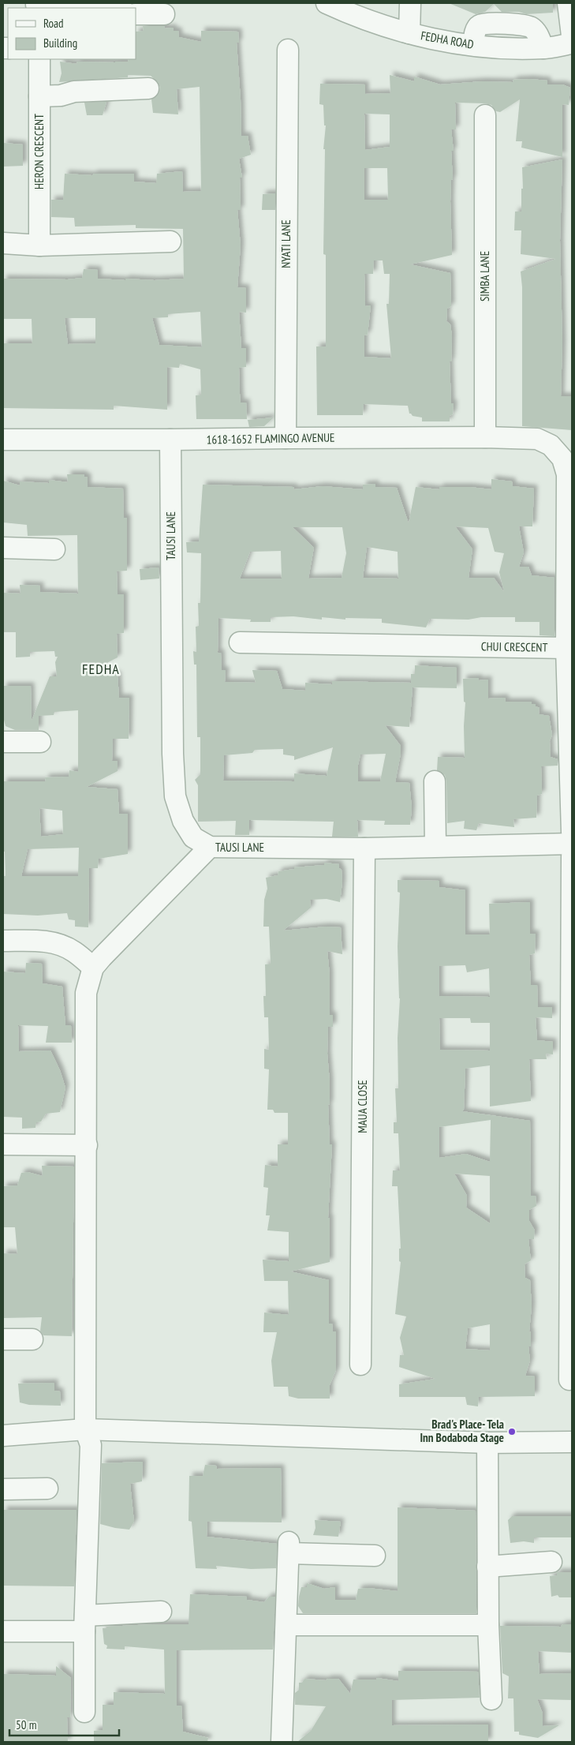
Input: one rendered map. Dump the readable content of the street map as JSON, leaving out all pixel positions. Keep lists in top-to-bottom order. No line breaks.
{"streets":{"street":["FEDHA ROAD","HERON CRESCENT","NYATI LANE","SIMBA LANE","1618-1652 FLAMINGO AVENUE","TAUSI LANE","CHUI CRESCENT","MAUA CLOSE"]},"crossings":[["NYATI LANE","1618-1652 FLAMINGO AVENUE"],["SIMBA LANE","1618-1652 FLAMINGO AVENUE"],["1618-1652 FLAMINGO AVENUE","TAUSI LANE"],["1618-1652 FLAMINGO AVENUE","CHUI CRESCENT"],["TAUSI LANE","MAUA CLOSE"]],"districts":["FEDHA"],"places":["Brad's Place- Tela Inn Bodaboda Stage"],"legend":["Road","Building"],"scale_bar":"50 m"}
